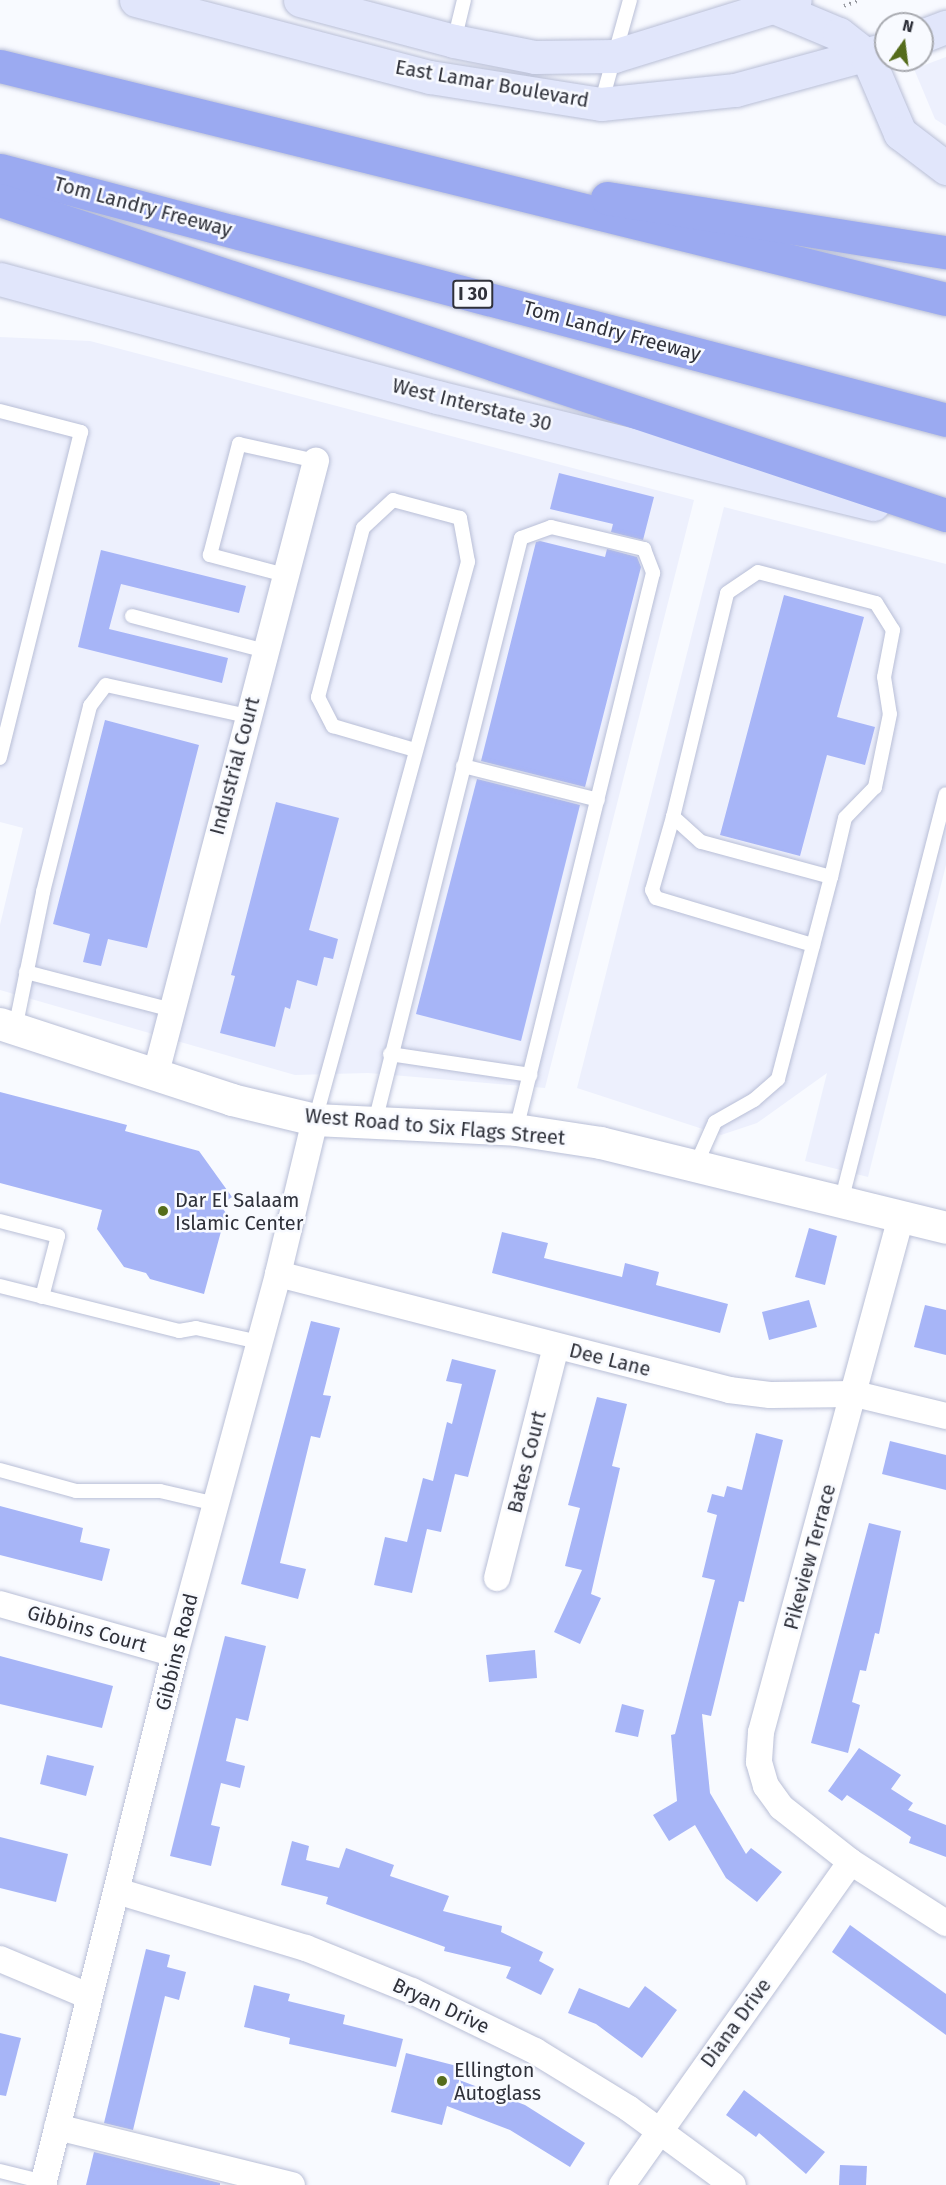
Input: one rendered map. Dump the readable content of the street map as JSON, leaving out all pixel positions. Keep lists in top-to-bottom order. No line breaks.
{"streets":{"highway":["Tom Landry Freeway","I 30"],"main road":["East Lamar Boulevard","West Interstate 30"],"street":["Industrial Court","West Road to Six Flags Street","Dee Lane","Bates Court","Pikeview Terrace","Gibbins Court","Gibbins Road","Bryan Drive","Diana Drive"]},"crossings":[["Industrial Court","West Road to Six Flags Street"],["West Road to Six Flags Street","Pikeview Terrace"],["West Road to Six Flags Street","Gibbins Road"],["Dee Lane","Bates Court"],["Dee Lane","Pikeview Terrace"],["Dee Lane","Gibbins Road"],["Pikeview Terrace","Diana Drive"],["Gibbins Court","Gibbins Road"],["Gibbins Road","Bryan Drive"],["Bryan Drive","Diana Drive"]],"places":["Dar El Salaam Islamic Center","Ellington Autoglass"],"north":"top"}
